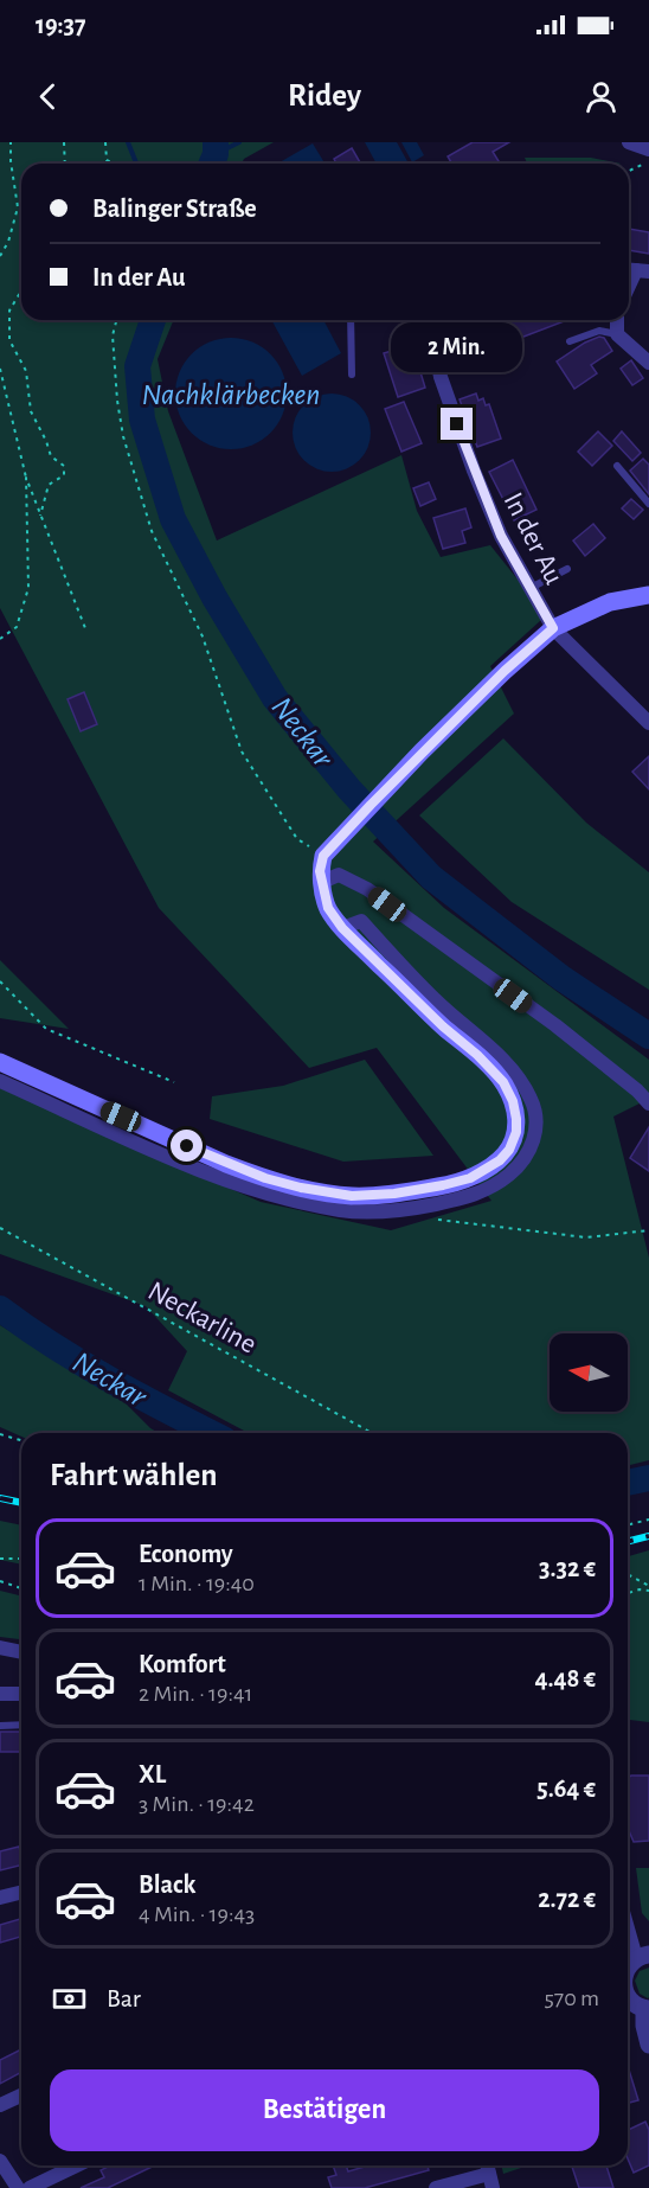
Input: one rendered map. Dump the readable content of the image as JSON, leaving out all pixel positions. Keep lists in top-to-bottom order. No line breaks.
{"streets":{"street":["In der Au"],"path":["Neckarline"]},"water":["Nachklärbecken","Neckar"],"north":"left","page":{"status":"19:37","header":"Ridey","banner":["Balinger Straße","In der Au"],"bubble":"2 Min.","heading":"Fahrt wählen","list":[{"name":"Economy","note":"1 Min. · 19:40","value":"3.32 €"},{"name":"Komfort","note":"2 Min. · 19:41","value":"4.48 €"},{"name":"XL","note":"3 Min. · 19:42","value":"5.64 €"},{"name":"Black","note":"4 Min. · 19:43","value":"2.72 €"}],"pay":["Bar","570 m"],"buttons":"Bestätigen"}}
